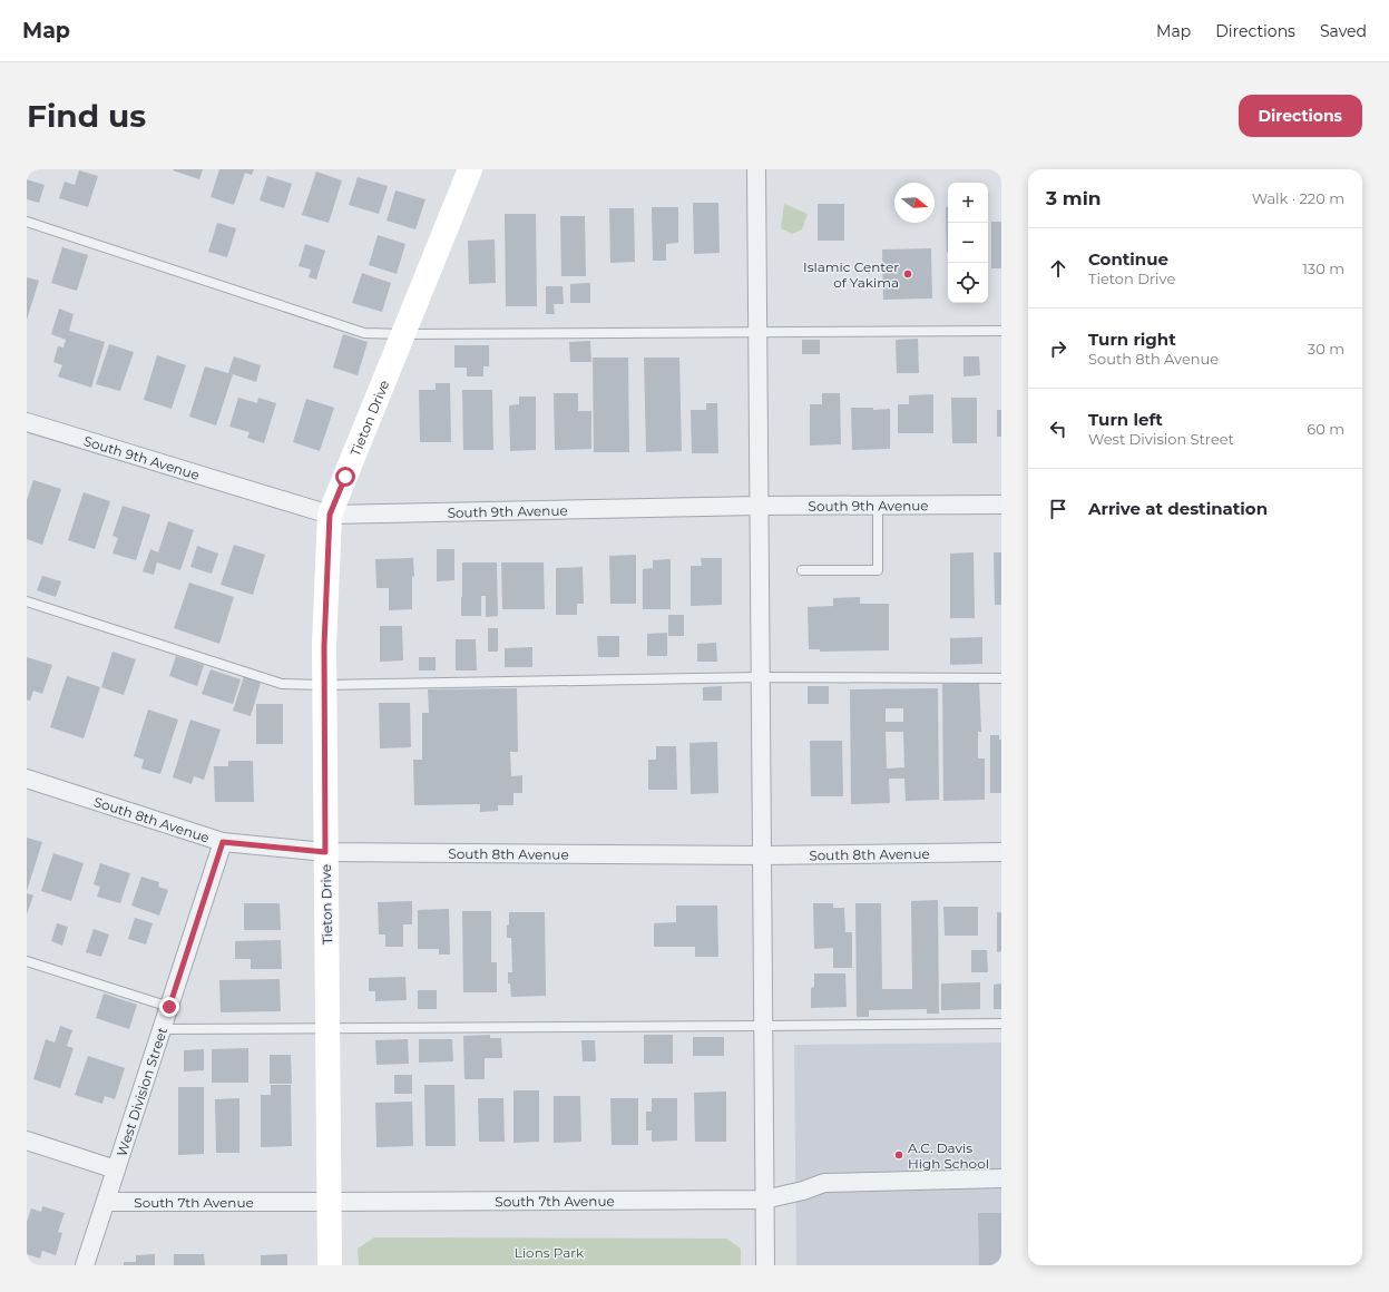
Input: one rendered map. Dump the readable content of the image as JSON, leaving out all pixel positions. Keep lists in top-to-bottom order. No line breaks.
{"streets":{"main road":["Tieton Drive"],"street":["South 9th Avenue","South 8th Avenue","West Division Street","South 7th Avenue"]},"crossings":[["Tieton Drive","South 9th Avenue"],["Tieton Drive","South 8th Avenue"],["Tieton Drive","South 7th Avenue"],["South 8th Avenue","West Division Street"],["West Division Street","South 7th Avenue"]],"parks":["Lions Park"],"places":["Islamic Center of Yakima","A.C. Davis High School"],"north":"right","page":{"header":"Map","nav":["Map","Directions","Saved"],"buttons":"Directions","title":"Find us","heading":["3 min","Walk · 220 m"],"map_buttons":["+","−"],"list":[["Continue","Tieton Drive","130 m"],["Turn right","South 8th Avenue","30 m"],["Turn left","West Division Street","60 m"],"Arrive at destination"]}}
